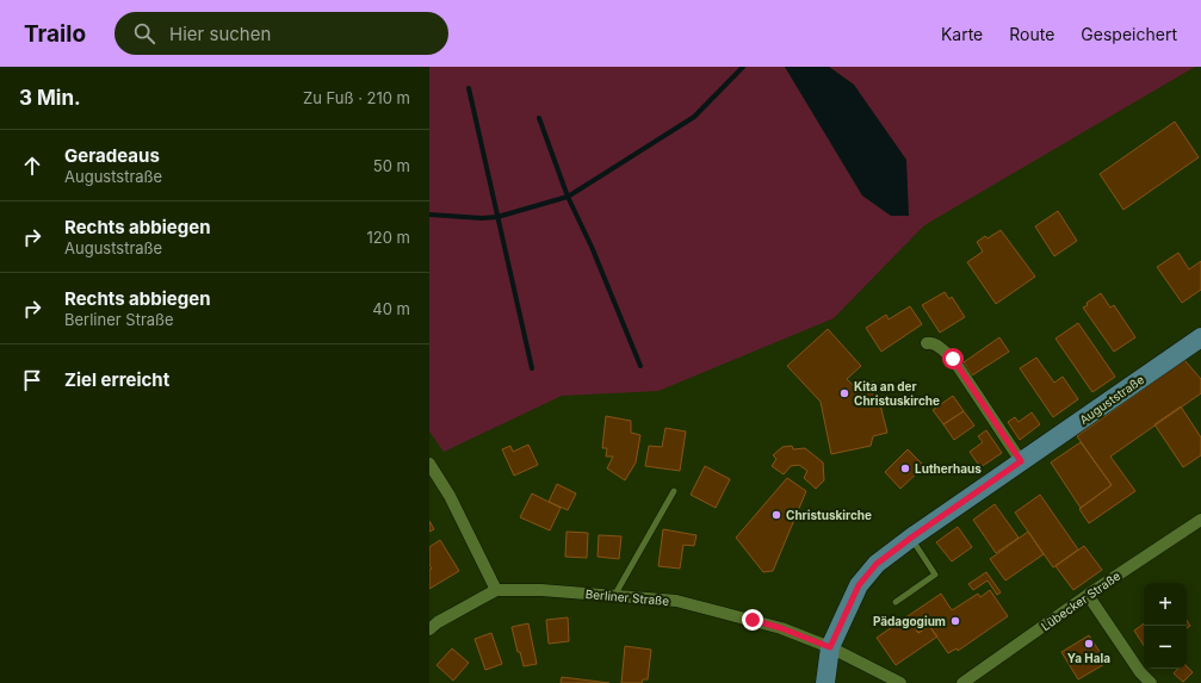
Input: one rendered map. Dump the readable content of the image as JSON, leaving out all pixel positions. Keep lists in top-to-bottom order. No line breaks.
{"streets":{"main road":["Auguststraße"],"street":["Berliner Straße","Lübecker Straße"]},"crossings":[["Auguststraße","Berliner Straße"]],"places":["Kita an der Christuskirche","Lutherhaus","Christuskirche","Pädagogium","Ya Hala"],"page":{"header":"Trailo","search":"Hier suchen","nav":["Karte","Route","Gespeichert"],"heading":["3 Min.","Zu Fuß · 210 m"],"list":[["Geradeaus","Auguststraße","50 m"],["Rechts abbiegen","Auguststraße","120 m"],["Rechts abbiegen","Berliner Straße","40 m"],"Ziel erreicht"],"map_buttons":["+","−"]}}
